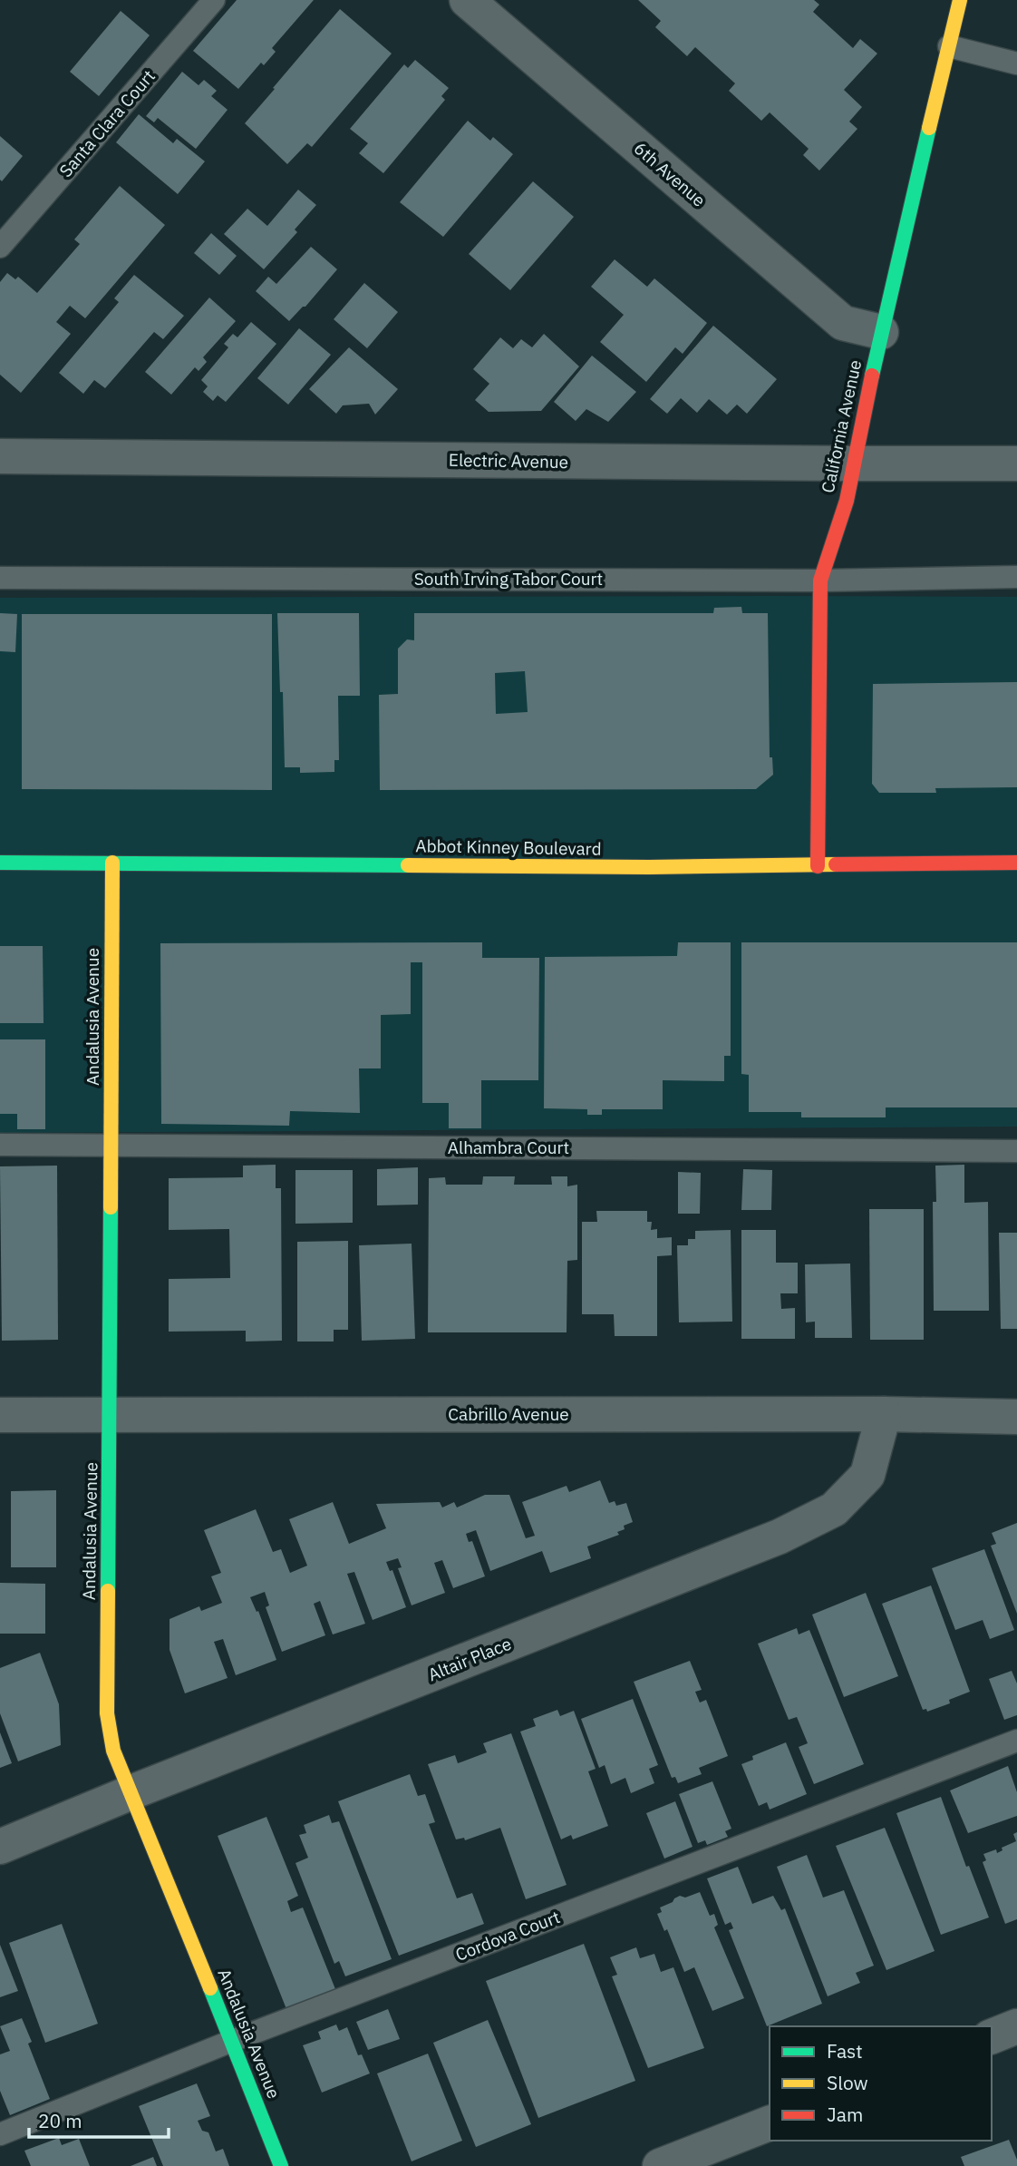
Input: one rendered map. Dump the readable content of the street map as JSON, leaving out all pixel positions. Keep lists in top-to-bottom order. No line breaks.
{"streets":{"street":["6th Avenue","California Avenue","Electric Avenue","Abbot Kinney Boulevard","Andalusia Avenue","Cabrillo Avenue","Altair Place"],"lane":["Santa Clara Court","South Irving Tabor Court","Alhambra Court","Cordova Court"]},"crossings":[["6th Avenue","California Avenue"],["California Avenue","Electric Avenue"],["California Avenue","South Irving Tabor Court"],["California Avenue","Abbot Kinney Boulevard"],["Abbot Kinney Boulevard","Andalusia Avenue"],["Andalusia Avenue","Alhambra Court"],["Andalusia Avenue","Cabrillo Avenue"],["Andalusia Avenue","Altair Place"],["Andalusia Avenue","Cordova Court"],["Cabrillo Avenue","Altair Place"]],"legend":["Fast","Slow","Jam"],"scale_bar":"20 m"}
